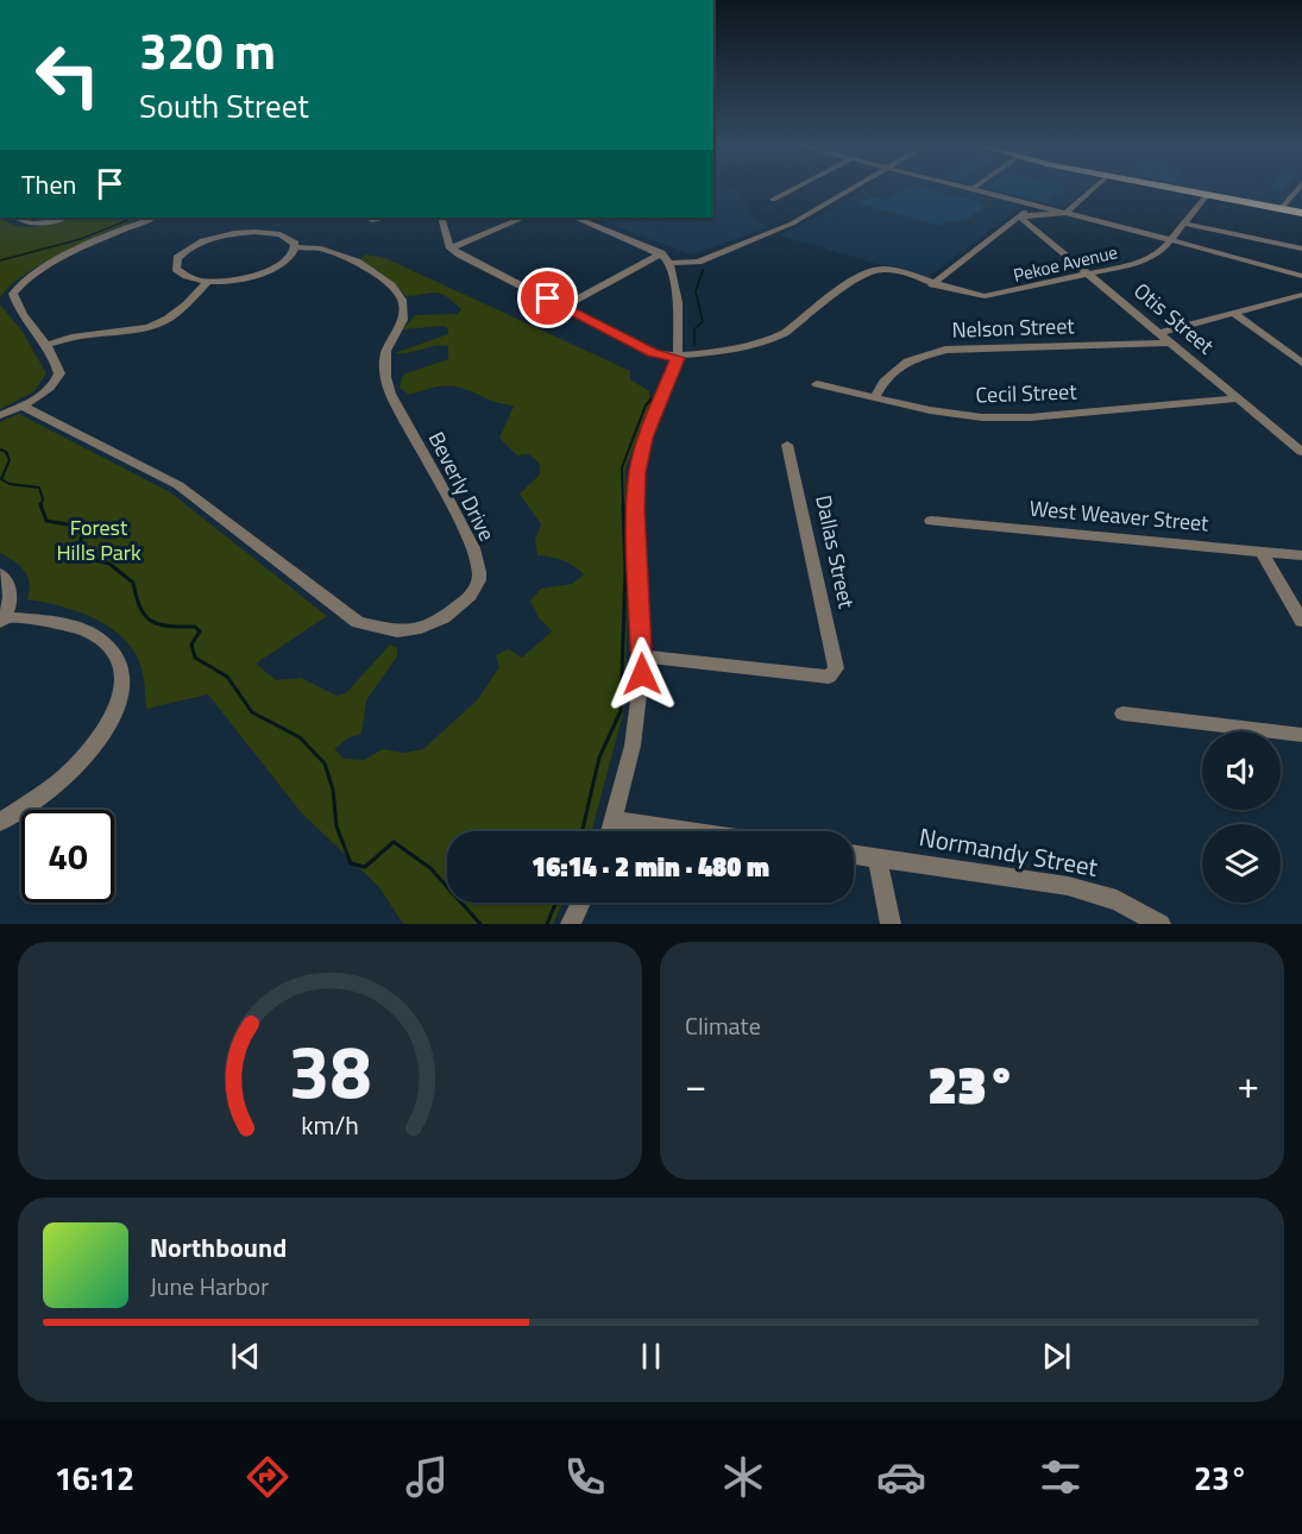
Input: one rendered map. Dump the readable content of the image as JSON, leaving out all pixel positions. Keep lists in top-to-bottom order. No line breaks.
{"streets":{"street":["Pekoe Avenue","Otis Street","Nelson Street","Cecil Street","Beverly Drive","West Weaver Street","Dallas Street","Normandy Street"]},"crossings":[["Pekoe Avenue","Otis Street"],["Otis Street","Nelson Street"],["Otis Street","Cecil Street"],["Nelson Street","Cecil Street"]],"parks":["Forest Hills Park"],"page":{"turn":["320 m","South Street"],"then":"Then","limit":"40","trip":"16:14 · 2 min · 480 m","tile":"Climate","heat":["−","23°","+"],"song":["Northbound","June Harbor"],"tabs":["16:12","23°"],"gauge":["38","km/h"]}}
